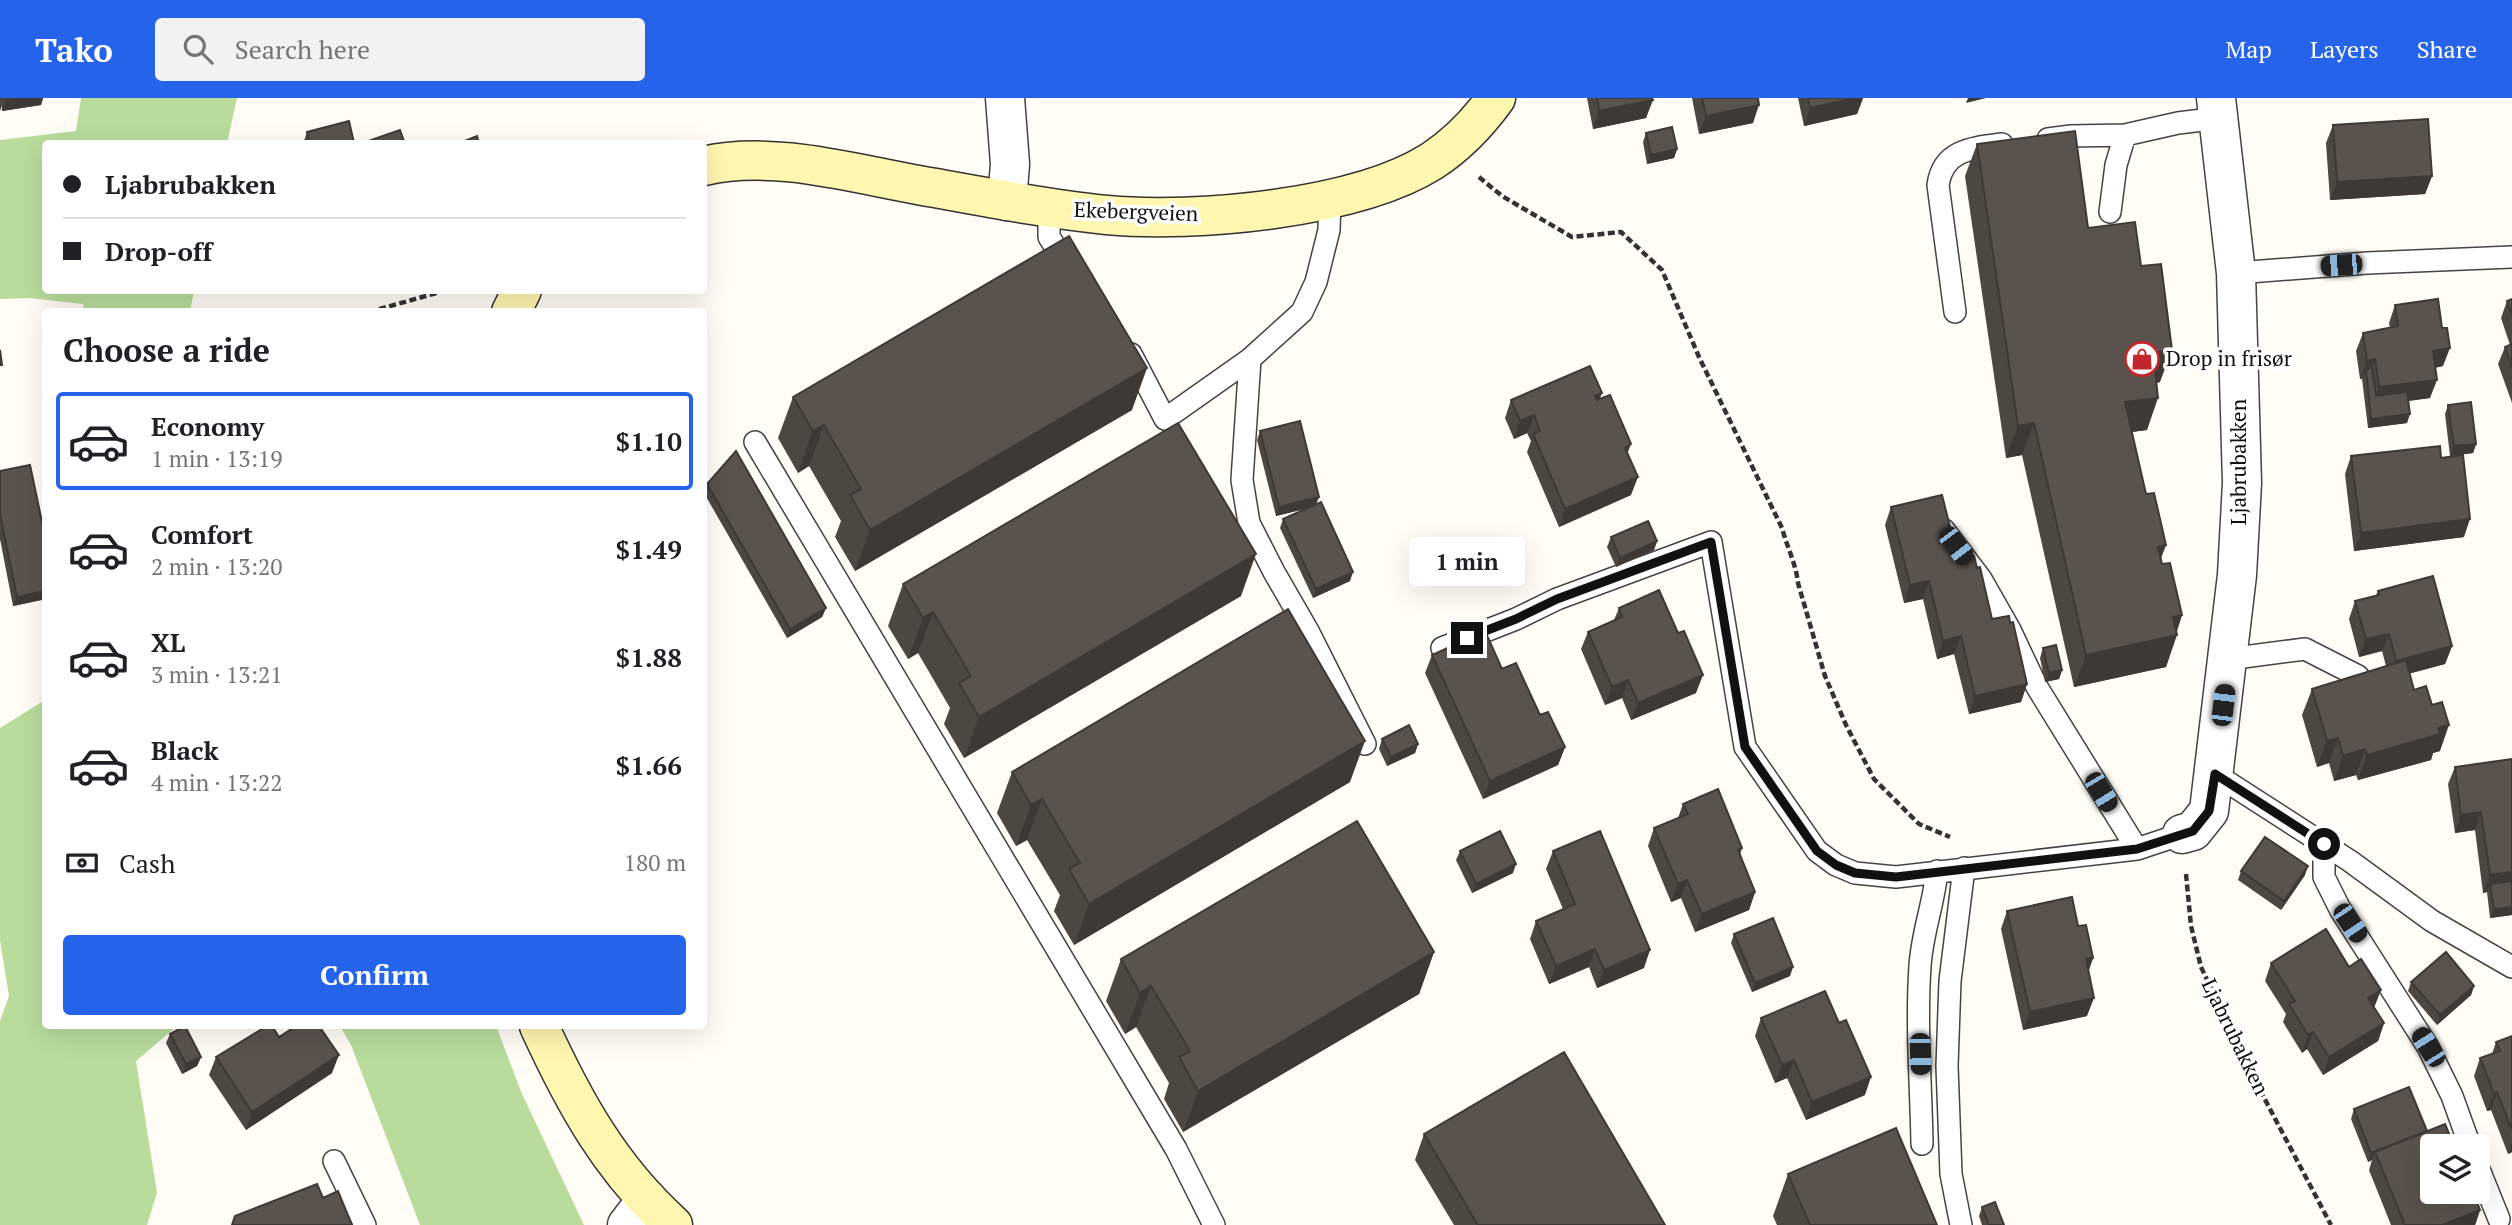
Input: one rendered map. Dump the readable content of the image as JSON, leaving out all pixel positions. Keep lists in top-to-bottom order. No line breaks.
{"streets":{"main road":["Ekebergveien"],"street":["Ljabrubakken"]},"places":{"shop":["Drop in frisør"]},"page":{"header":"Tako","search":"Search here","nav":["Map","Layers","Share"],"banner":["Ljabrubakken","Drop-off"],"heading":"Choose a ride","list":[{"name":"Economy","note":"1 min · 13:19","value":"$1.10"},{"name":"Comfort","note":"2 min · 13:20","value":"$1.49"},{"name":"XL","note":"3 min · 13:21","value":"$1.88"},{"name":"Black","note":"4 min · 13:22","value":"$1.66"}],"bubble":"1 min","pay":["Cash","180 m"],"buttons":"Confirm"}}
